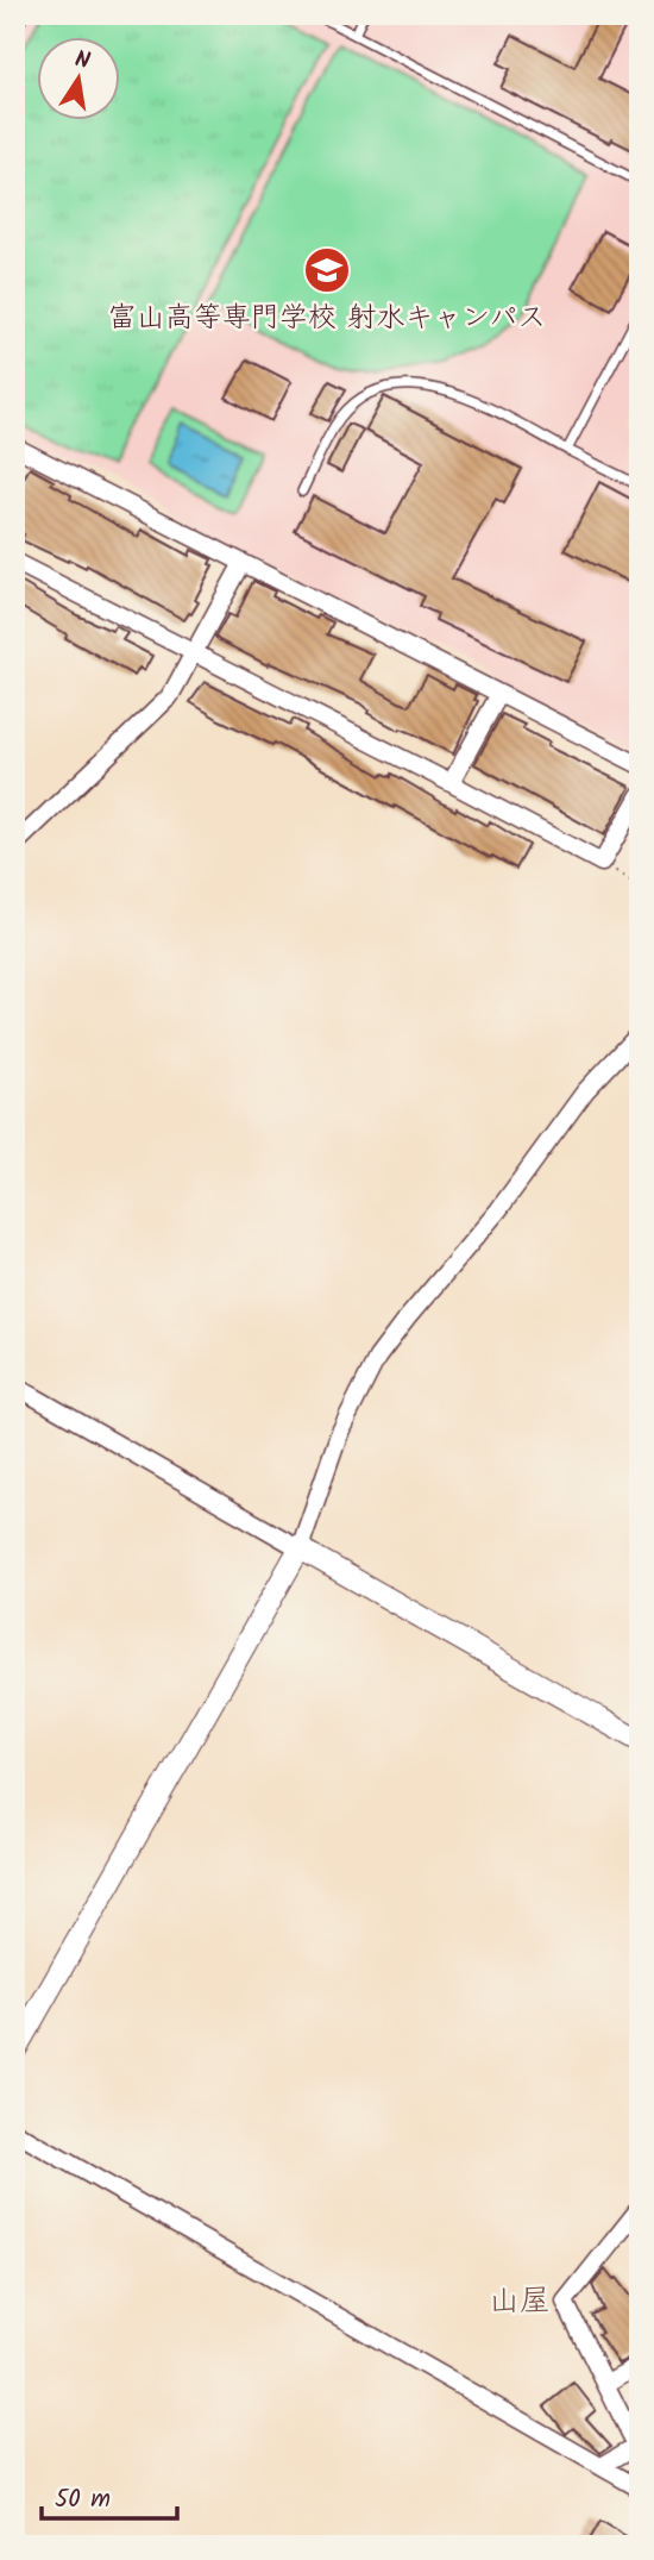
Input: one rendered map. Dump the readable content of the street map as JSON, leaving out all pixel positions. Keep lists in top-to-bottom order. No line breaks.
{"districts":["山屋"],"places":{"school or university":["富山高等専門学校 射水キャンパス"]},"scale_bar":"50 m","north":"top"}
